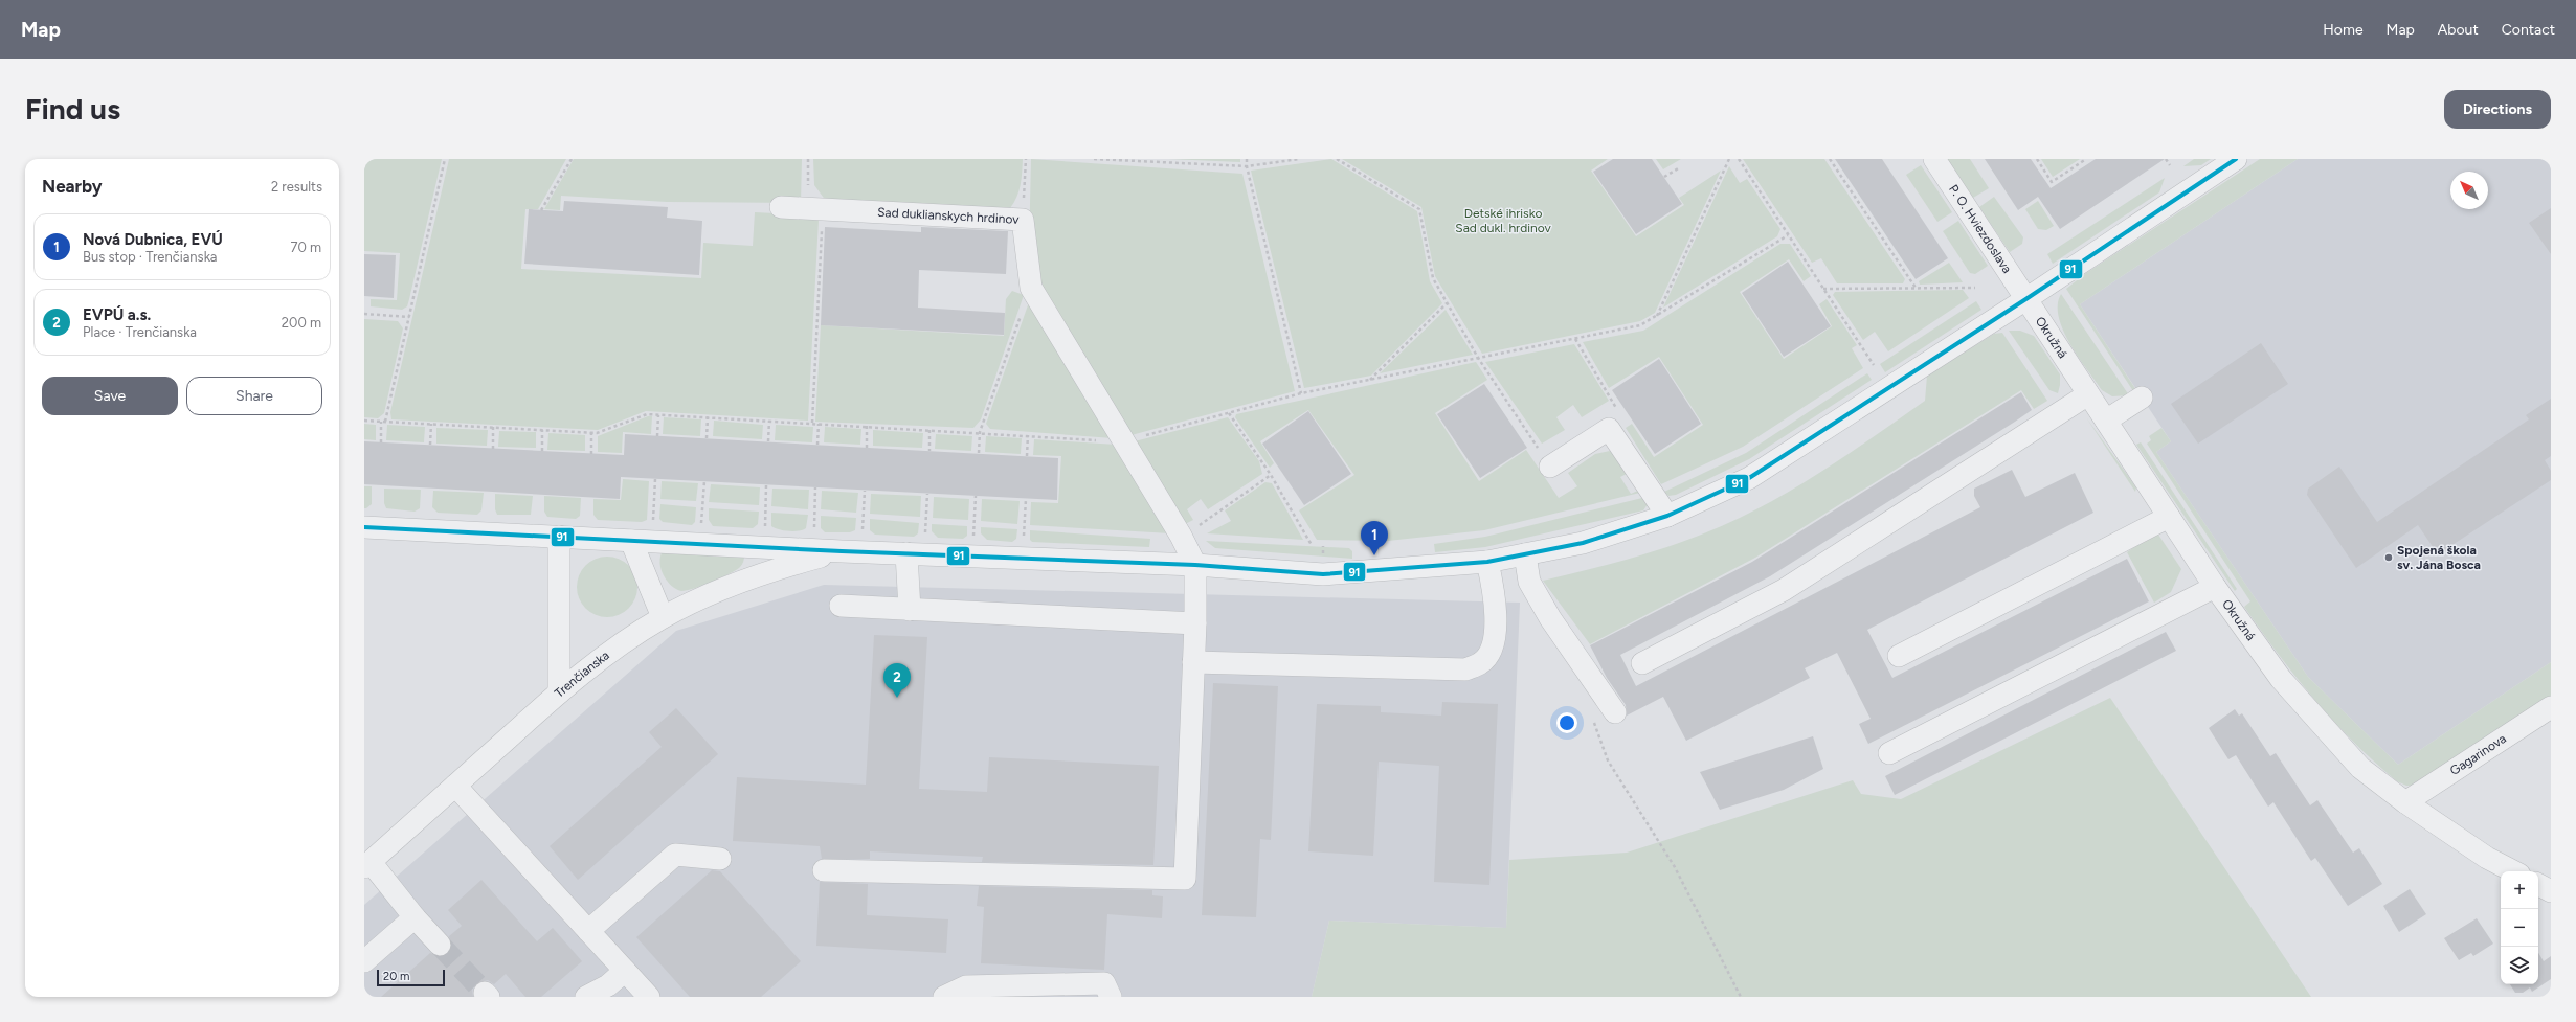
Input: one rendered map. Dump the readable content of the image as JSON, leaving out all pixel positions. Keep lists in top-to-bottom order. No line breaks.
{"streets":{"street":["Sad duklianskych hrdinov","P. O. Hviezdoslava","Okružná","Trenčianska","Gagarinova"]},"crossings":[["Sad duklianskych hrdinov","Trenčianska"],["P. O. Hviezdoslava","Okružná"],["P. O. Hviezdoslava","Trenčianska"],["Okružná","Trenčianska"],["Okružná","Gagarinova"]],"parks":["Detské ihrisko Sad dukl. hrdinov"],"places":["Spojená škola sv. Jána Bosca"],"lines":["transit line 91"],"scale_bar":"20 m","north":"top left","page":{"header":"Map","nav":["Home","Map","About","Contact"],"buttons":["Directions",["Save","Share"]],"title":"Find us","heading":["Nearby","2 results"],"list":[{"mark":"1","name":"Nová Dubnica, EVÚ","note":"Bus stop · Trenčianska","value":"70 m"},{"mark":"2","name":"EVPÚ a.s.","note":"Place · Trenčianska","value":"200 m"}],"pins":["1","2"],"map_buttons":["+","−"],"scale":"20 m"}}
